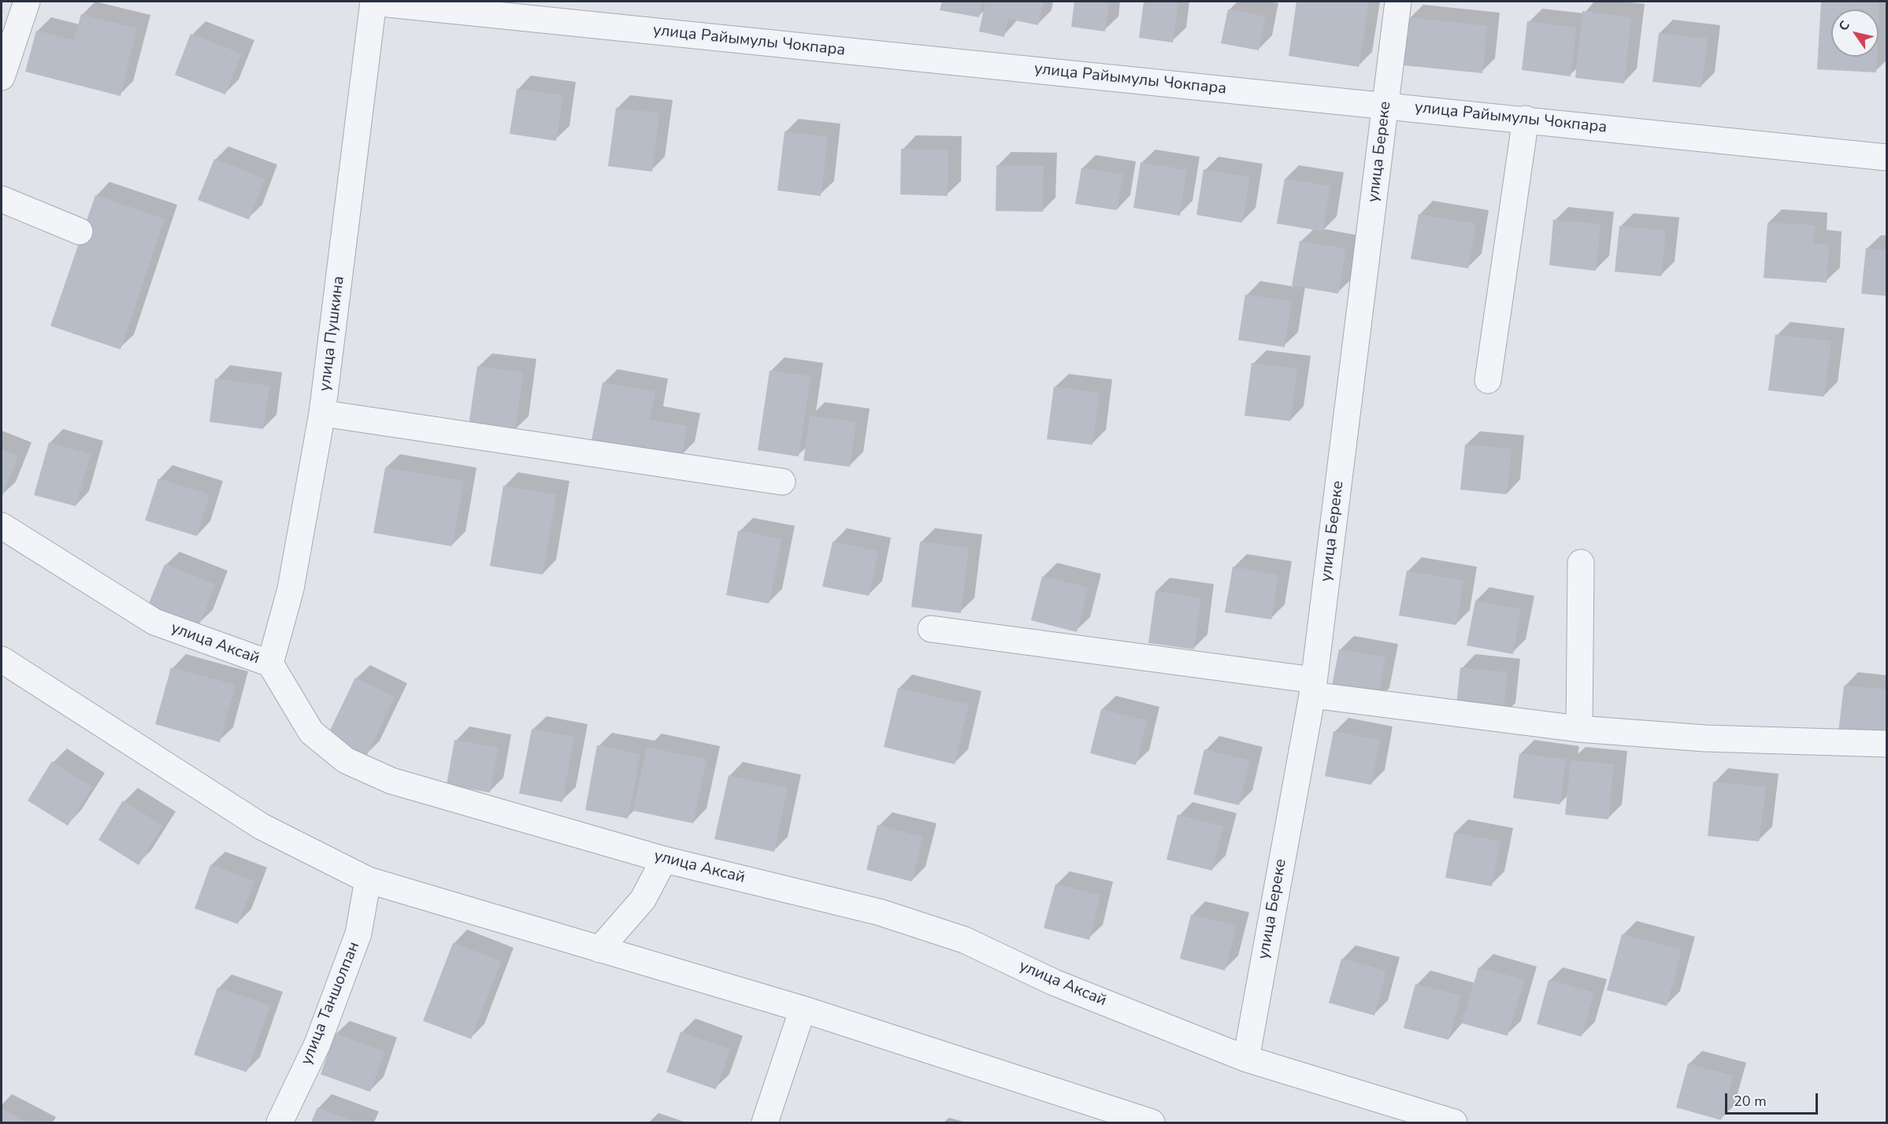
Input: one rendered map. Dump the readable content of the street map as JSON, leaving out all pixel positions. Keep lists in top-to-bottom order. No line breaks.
{"streets":{"street":["улица Райымулы Чокпара","улица Береке","улица Пушкина","улица Аксай","улица Таншолпан"]},"crossings":[["улица Райымулы Чокпара","улица Береке"],["улица Райымулы Чокпара","улица Пушкина"],["улица Береке","улица Аксай"],["улица Пушкина","улица Аксай"]],"scale_bar":"20 m","north":"top left"}
